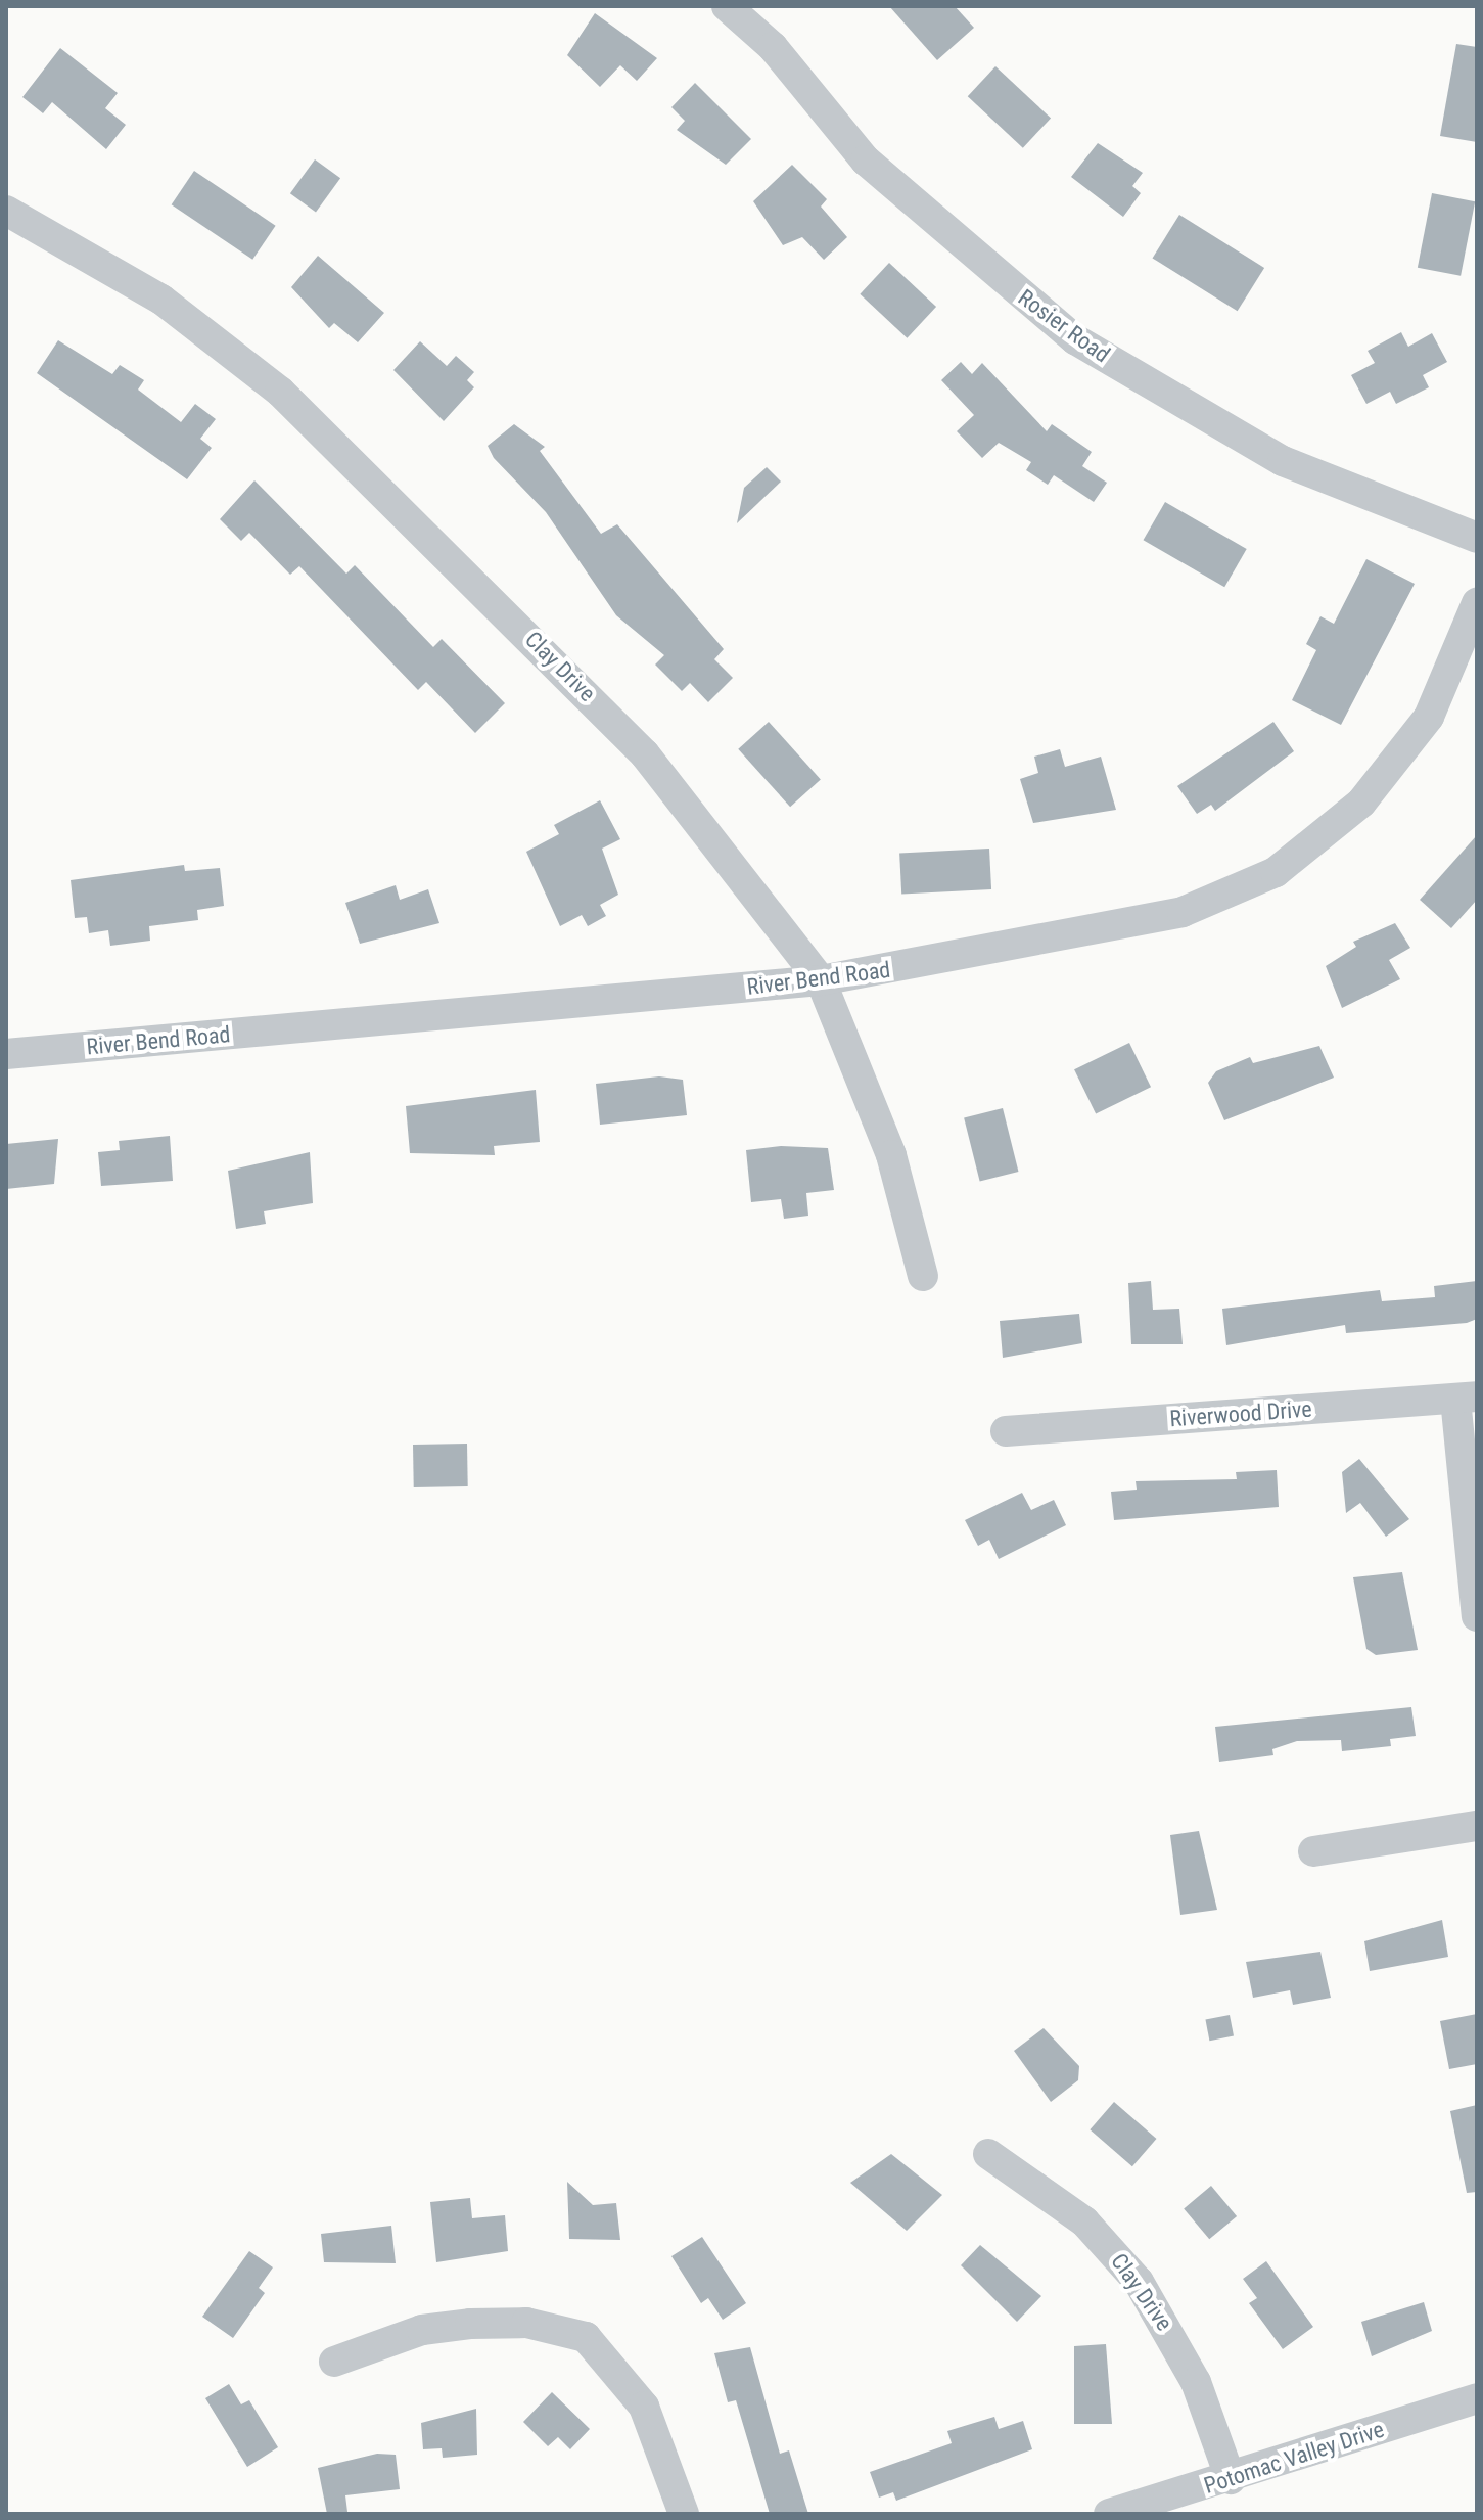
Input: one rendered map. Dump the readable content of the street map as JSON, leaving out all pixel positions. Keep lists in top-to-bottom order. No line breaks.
{"streets":{"street":["Rosier Road","Clay Drive","River Bend Road","Riverwood Drive","Potomac Valley Drive"]},"crossings":[["Clay Drive","River Bend Road"],["Clay Drive","Potomac Valley Drive"]]}
